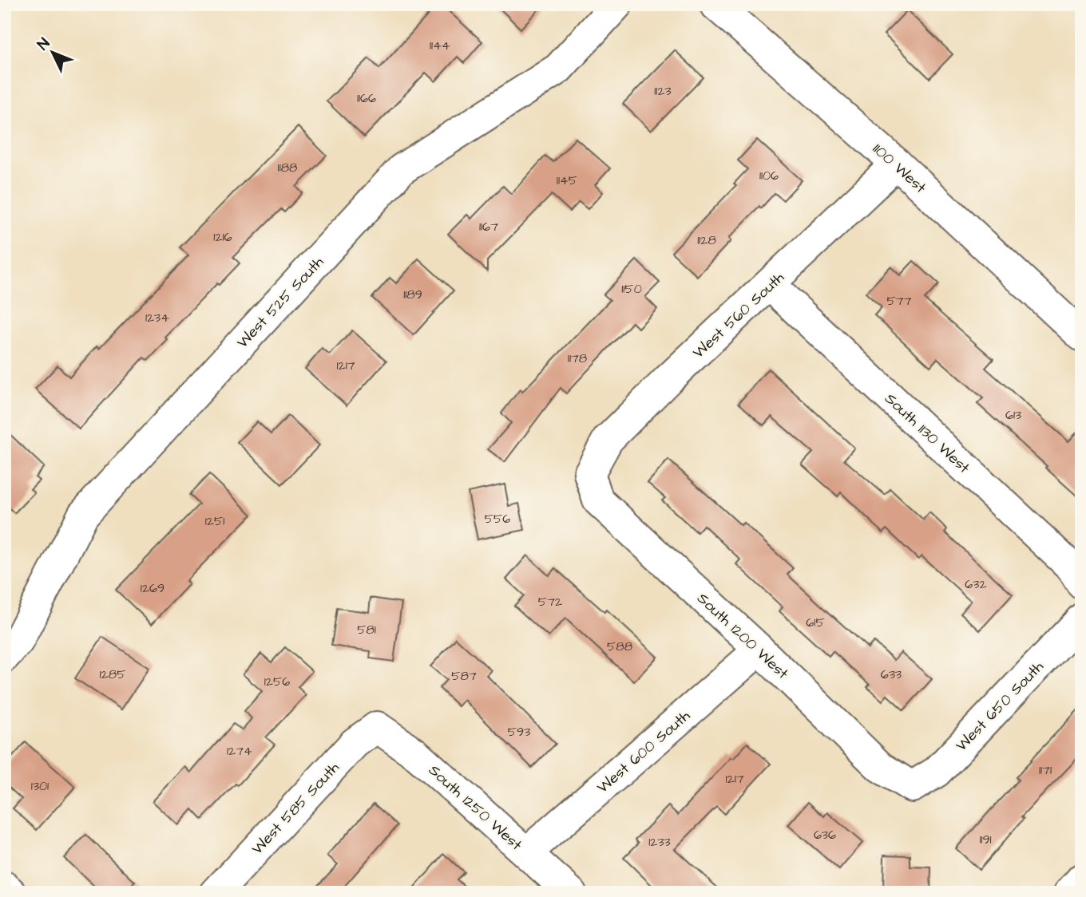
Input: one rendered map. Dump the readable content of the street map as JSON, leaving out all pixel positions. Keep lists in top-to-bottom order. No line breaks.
{"streets":{"street":["1100 West","West 525 South","West 560 South","South 1130 West","South 1200 West","West 650 South","West 600 South","South 1250 West","West 585 South"]},"crossings":[["1100 West","West 560 South"],["West 560 South","South 1130 West"],["West 560 South","South 1200 West"],["South 1200 West","West 650 South"],["South 1200 West","West 600 South"],["West 600 South","South 1250 West"],["South 1250 West","West 585 South"]],"house_numbers":["1144","1123","1166","1188","1106","1145","1167","1216","1128","1150","1189","577","1234","1178","1217","613","556","1251","632","1269","572","615","581","588","1285","633","587","1256","593","1274","1171","1217","1301","636","1191","1233"],"north":"top left"}
